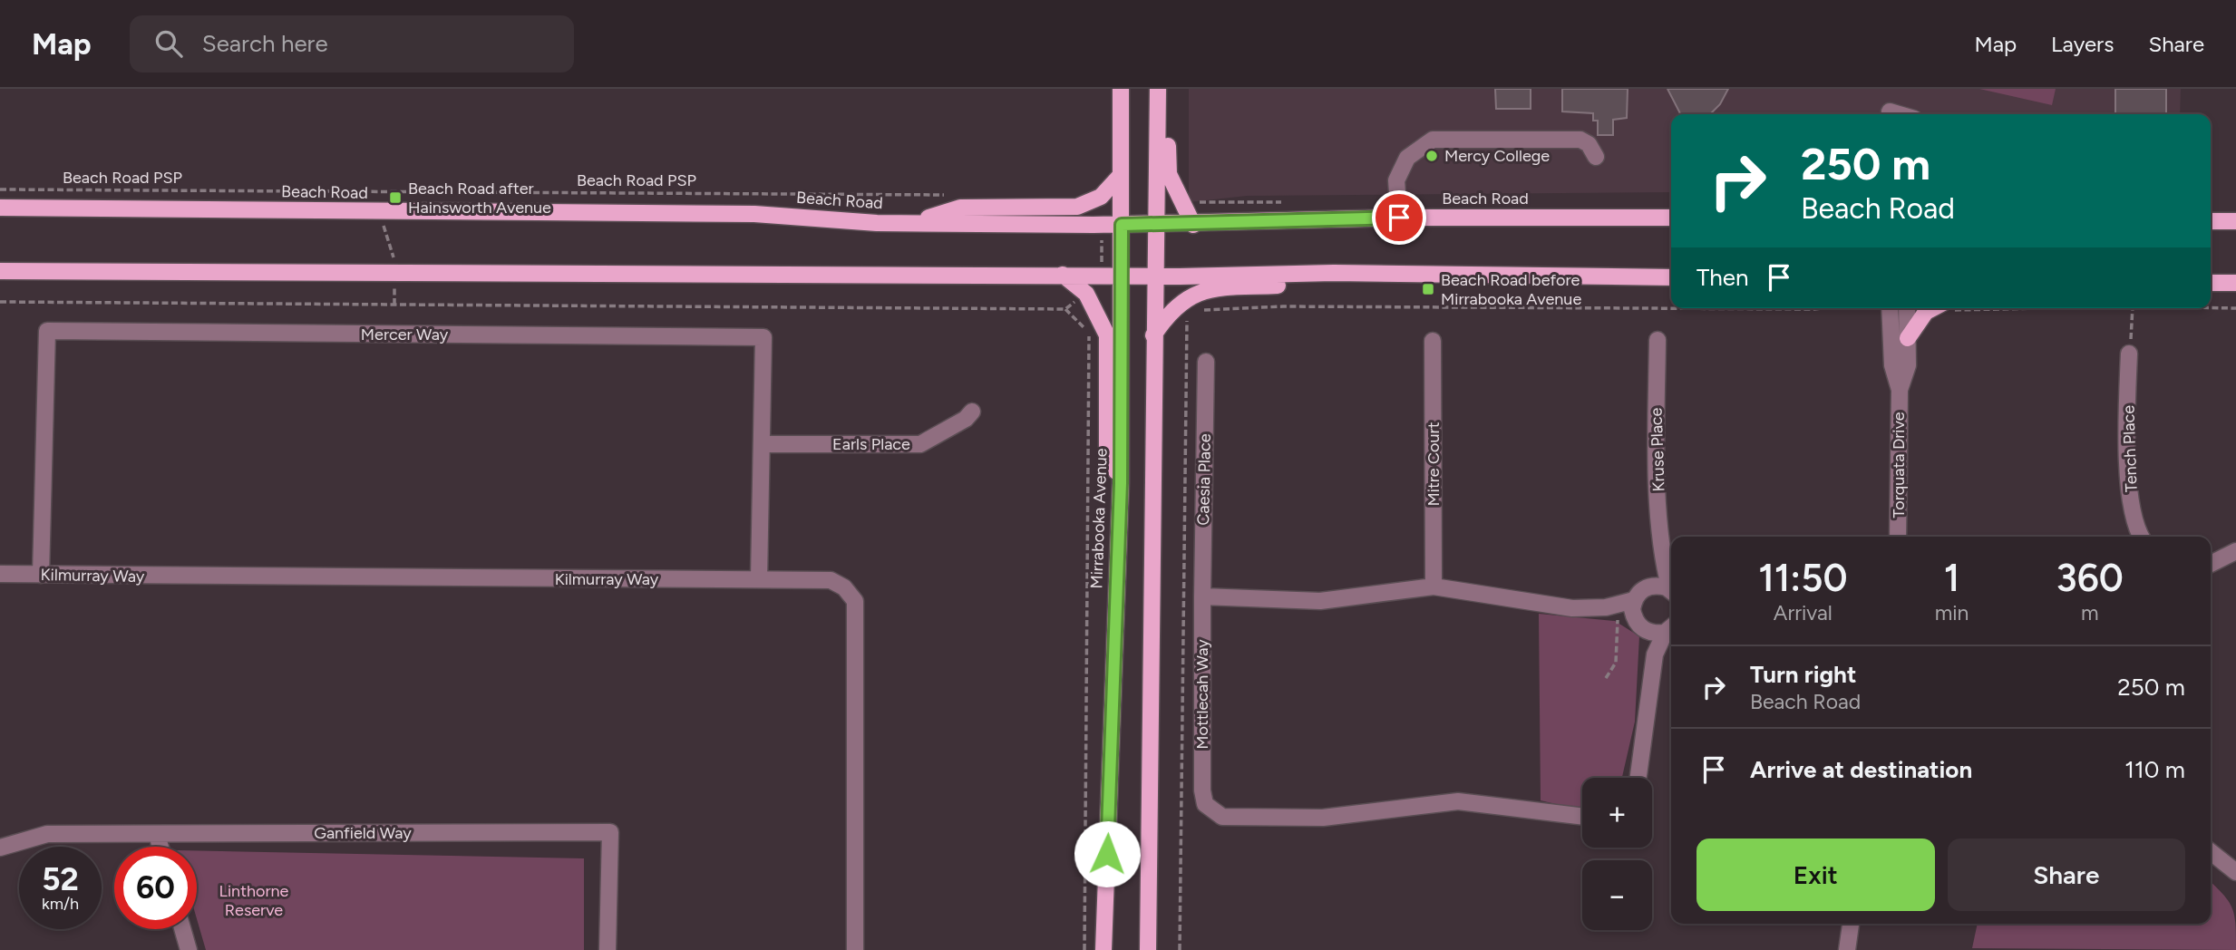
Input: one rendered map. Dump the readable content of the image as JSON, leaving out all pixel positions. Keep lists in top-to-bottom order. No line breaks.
{"streets":{"main road":["Beach Road","Mirrabooka Avenue"],"street":["Mercer Way","Earls Place","Tench Place","Kruse Place","Mitre Court","Torquata Drive","Caesia Place","Kilmurray Way","Mottlecah Way","Ganfield Way"],"path":["Beach Road PSP"]},"crossings":[["Beach Road","Mirrabooka Avenue"],["Mercer Way","Earls Place"],["Mercer Way","Kilmurray Way"],["Caesia Place","Mottlecah Way"]],"parks":["Linthorne Reserve"],"places":{"other":["Mercy College"],"transit":["Beach Road after Hainsworth Avenue","Beach Road before Mirrabooka Avenue"]},"page":{"header":"Map","search":"Search here","nav":["Map","Layers","Share"],"turn":["250 m","Beach Road"],"then":"Then","eta":["11:50","Arrival","1","min","360","m"],"list":[{"name":"Turn right","note":"Beach Road","value":"250 m"},{"name":"Arrive at destination","value":"110 m"}],"map_buttons":["+","−"],"buttons":["Exit","Share"],"speed":"52 km/h","limit":"60"}}
